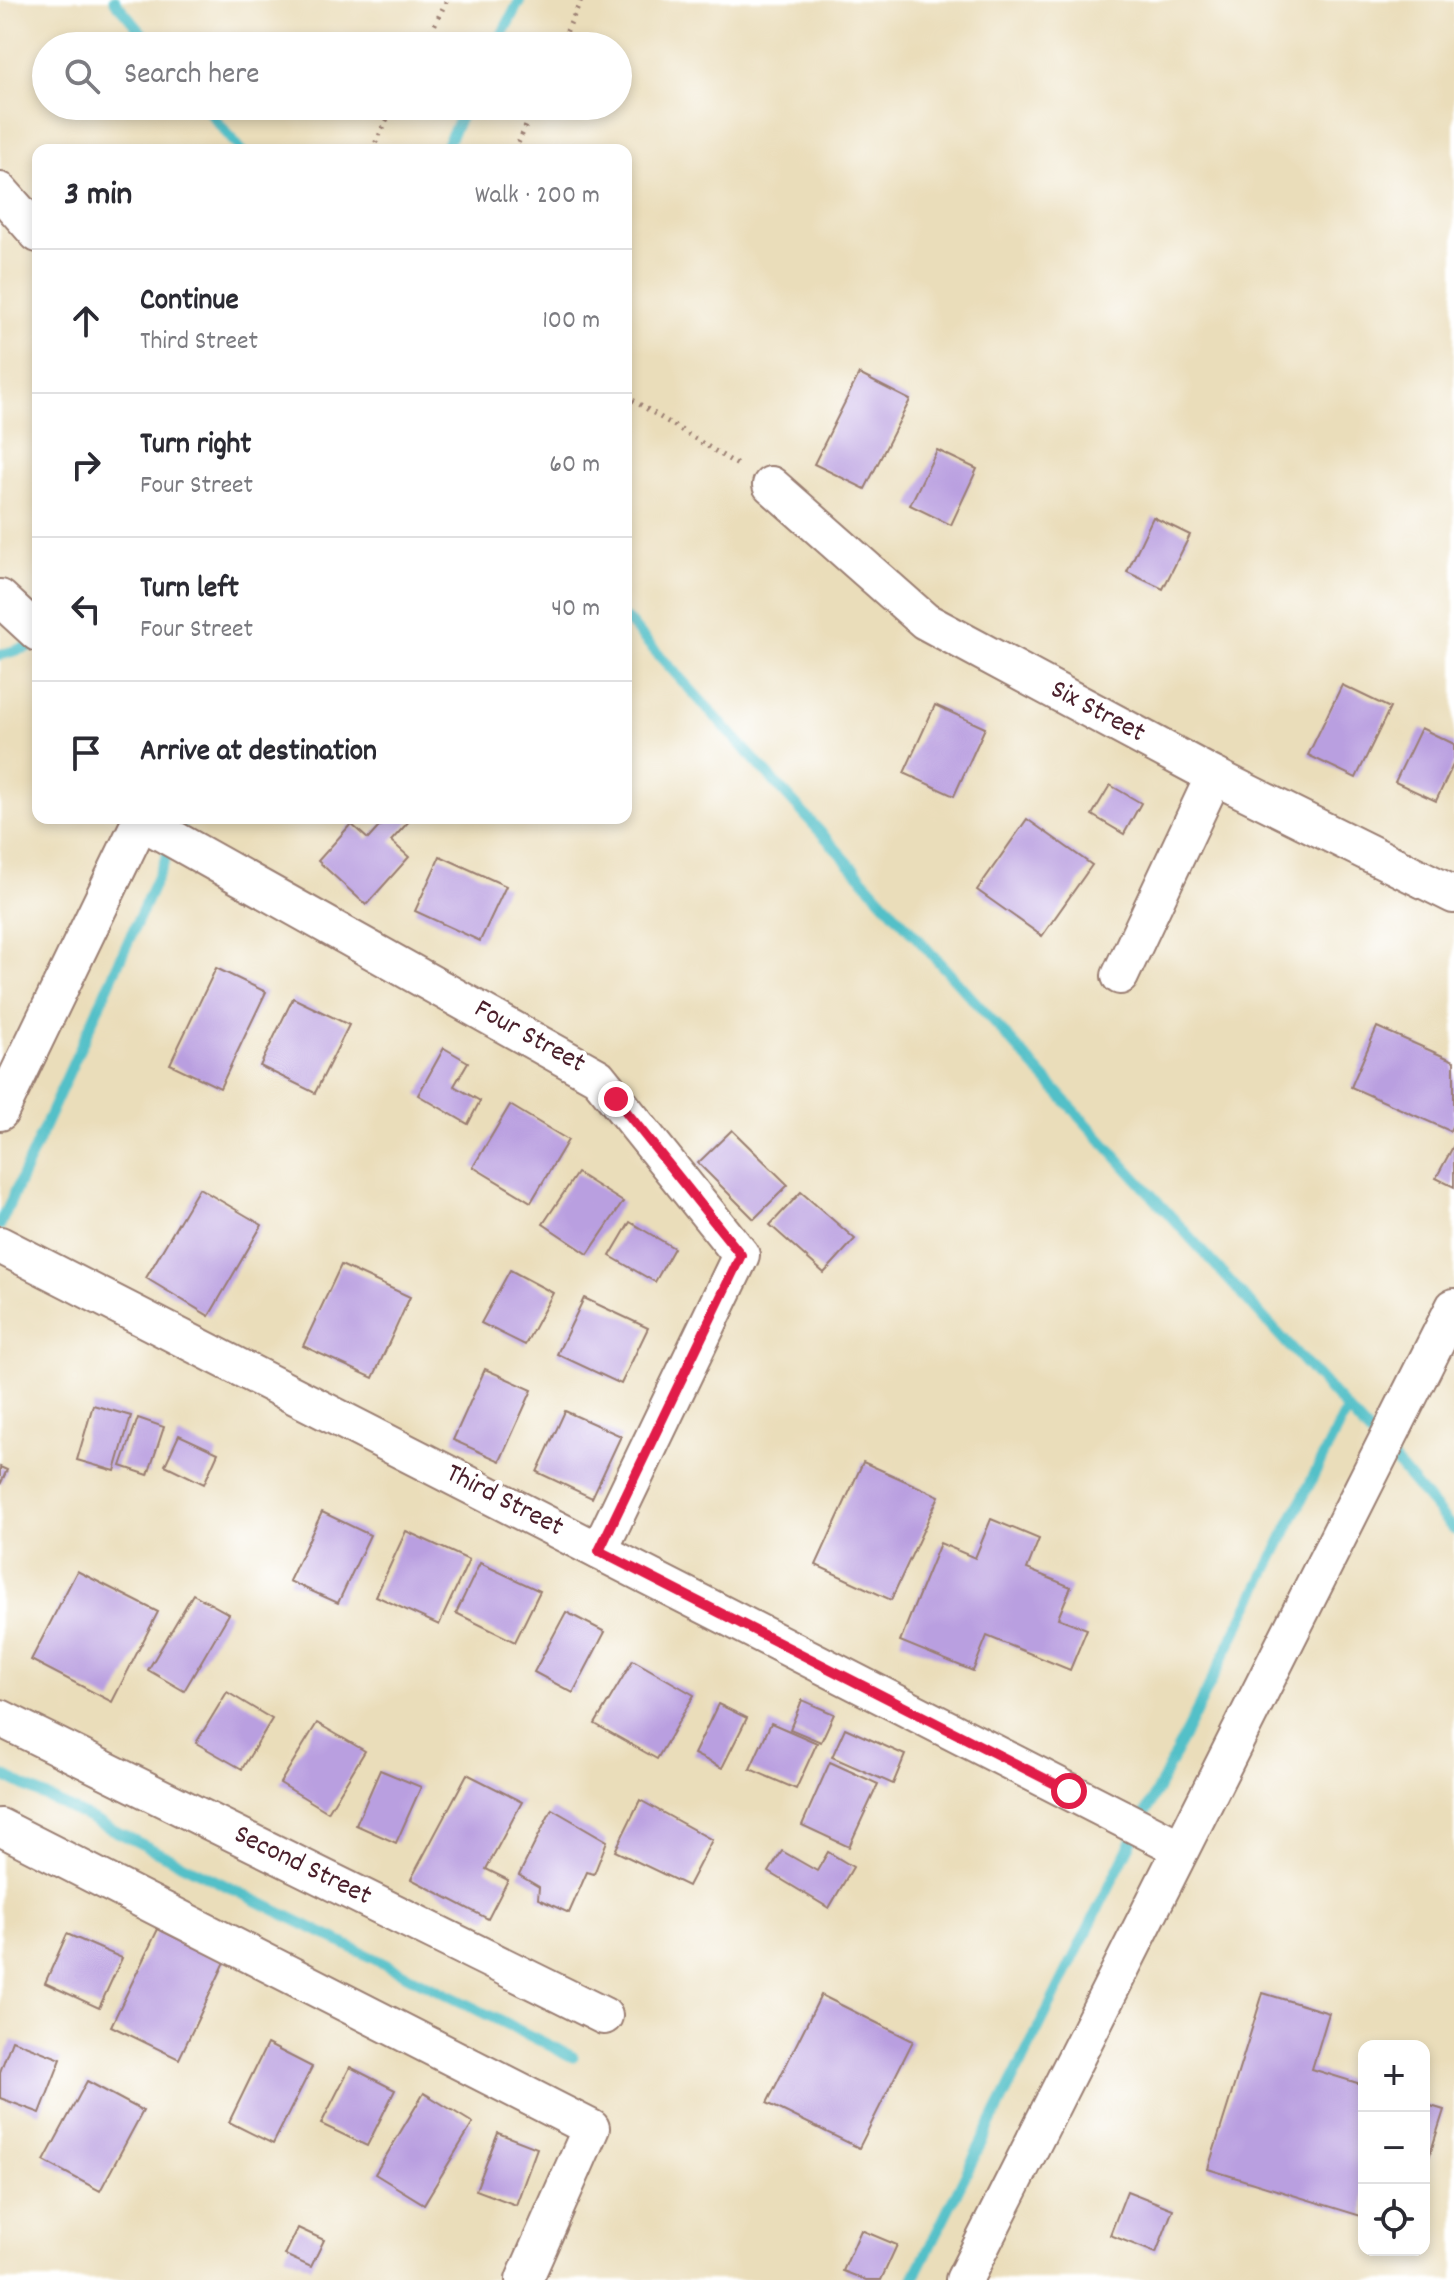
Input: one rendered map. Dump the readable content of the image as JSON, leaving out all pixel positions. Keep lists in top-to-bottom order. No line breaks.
{"streets":{"street":["Six Street","Four Street","Third Street","Second Street"]},"crossings":[["Four Street","Third Street"]],"page":{"search":"Search here","heading":["3 min","Walk · 200 m"],"list":[["Continue","Third Street","100 m"],["Turn right","Four Street","60 m"],["Turn left","Four Street","40 m"],"Arrive at destination"],"map_buttons":["+","−"]}}
